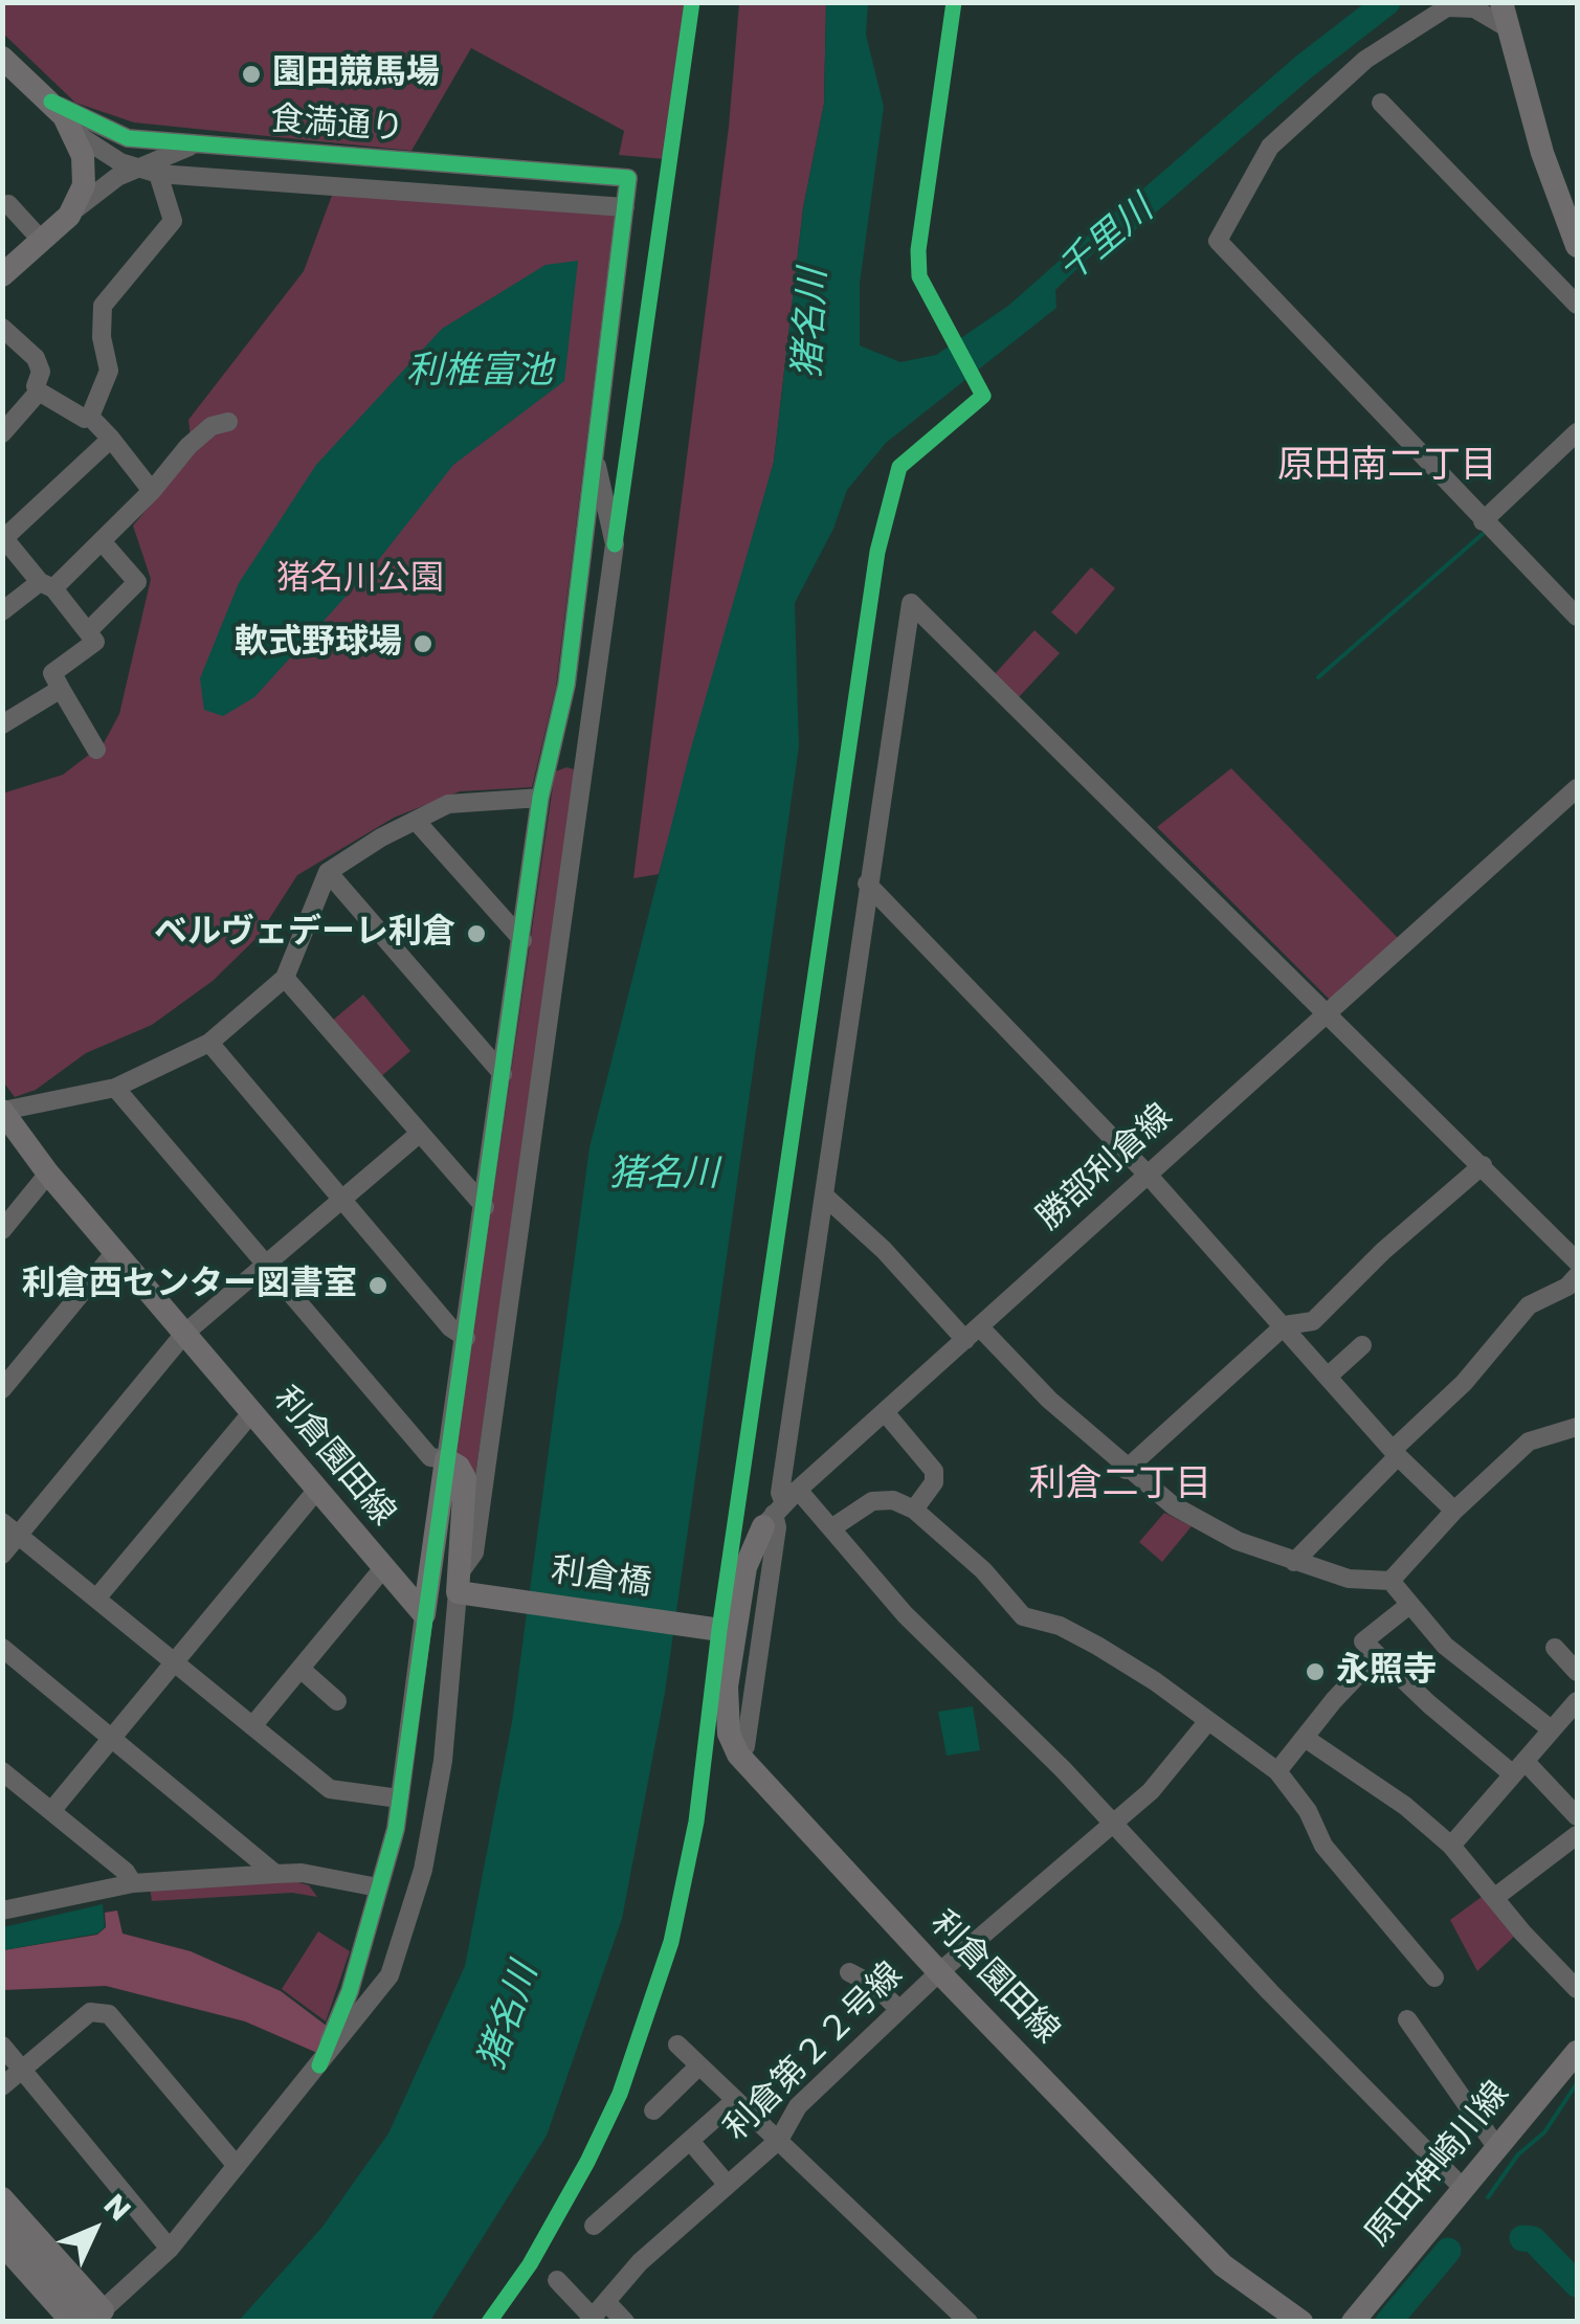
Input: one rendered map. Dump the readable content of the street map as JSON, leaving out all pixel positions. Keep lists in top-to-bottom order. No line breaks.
{"streets":{"street":["食満通り","勝部利倉線","利倉園田線","利倉橋","利倉第２２号線","原田神崎川線"]},"crossings":[["勝部利倉線","利倉園田線"],["勝部利倉線","利倉橋"],["利倉園田線","利倉橋"],["利倉園田線","利倉第２２号線"]],"districts":["原田南二丁目","利倉二丁目"],"water":["千里川","猪名川","利椎富池"],"parks":["猪名川公園"],"places":["園田競馬場","軟式野球場","ベルヴェデーレ利倉","利倉西センター図書室","永照寺"],"north":"top right"}
